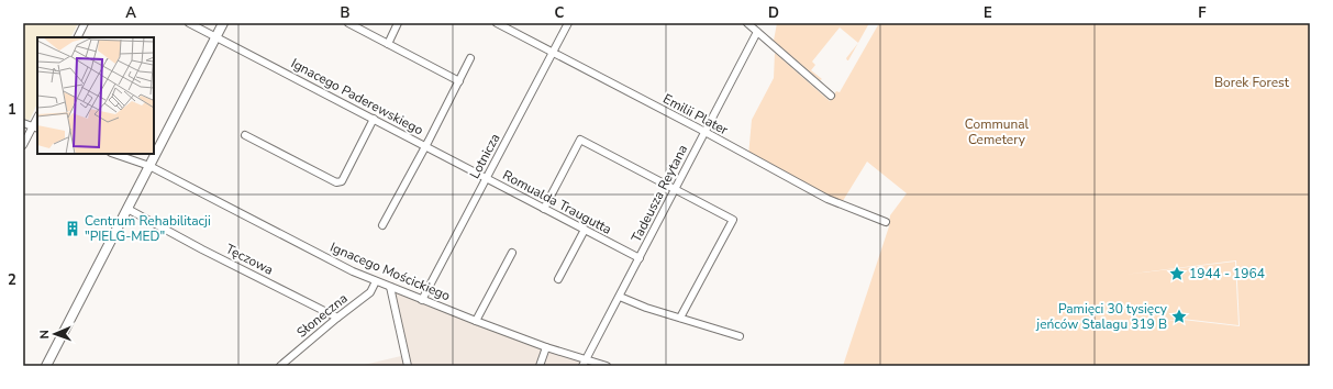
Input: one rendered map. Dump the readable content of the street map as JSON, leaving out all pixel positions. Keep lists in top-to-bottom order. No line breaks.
{"streets":{"street":["Ignacego Paderewskiego","Emilii Plater","Lotnicza","Tadeusza Reytana","Romualda Traugutta","Tęczowa","Ignacego Mościckiego","Słoneczna"]},"crossings":[["Ignacego Paderewskiego","Lotnicza"],["Ignacego Paderewskiego","Romualda Traugutta"],["Emilii Plater","Lotnicza"],["Emilii Plater","Tadeusza Reytana"],["Lotnicza","Romualda Traugutta"],["Lotnicza","Ignacego Mościckiego"],["Tadeusza Reytana","Romualda Traugutta"],["Tadeusza Reytana","Ignacego Mościckiego"],["Tęczowa","Słoneczna"],["Ignacego Mościckiego","Słoneczna"]],"parks":["Borek Forest","Communal Cemetery"],"places":{"building":["Centrum Rehabilitacji \"PIELG-MED\""],"place":["1944 - 1964","Pamięci 30 tysięcy jeńców Stalagu 319 B"]},"north":"left","grid":{"columns":["A","B","C","D","E","F"],"rows":["1","2"]}}
